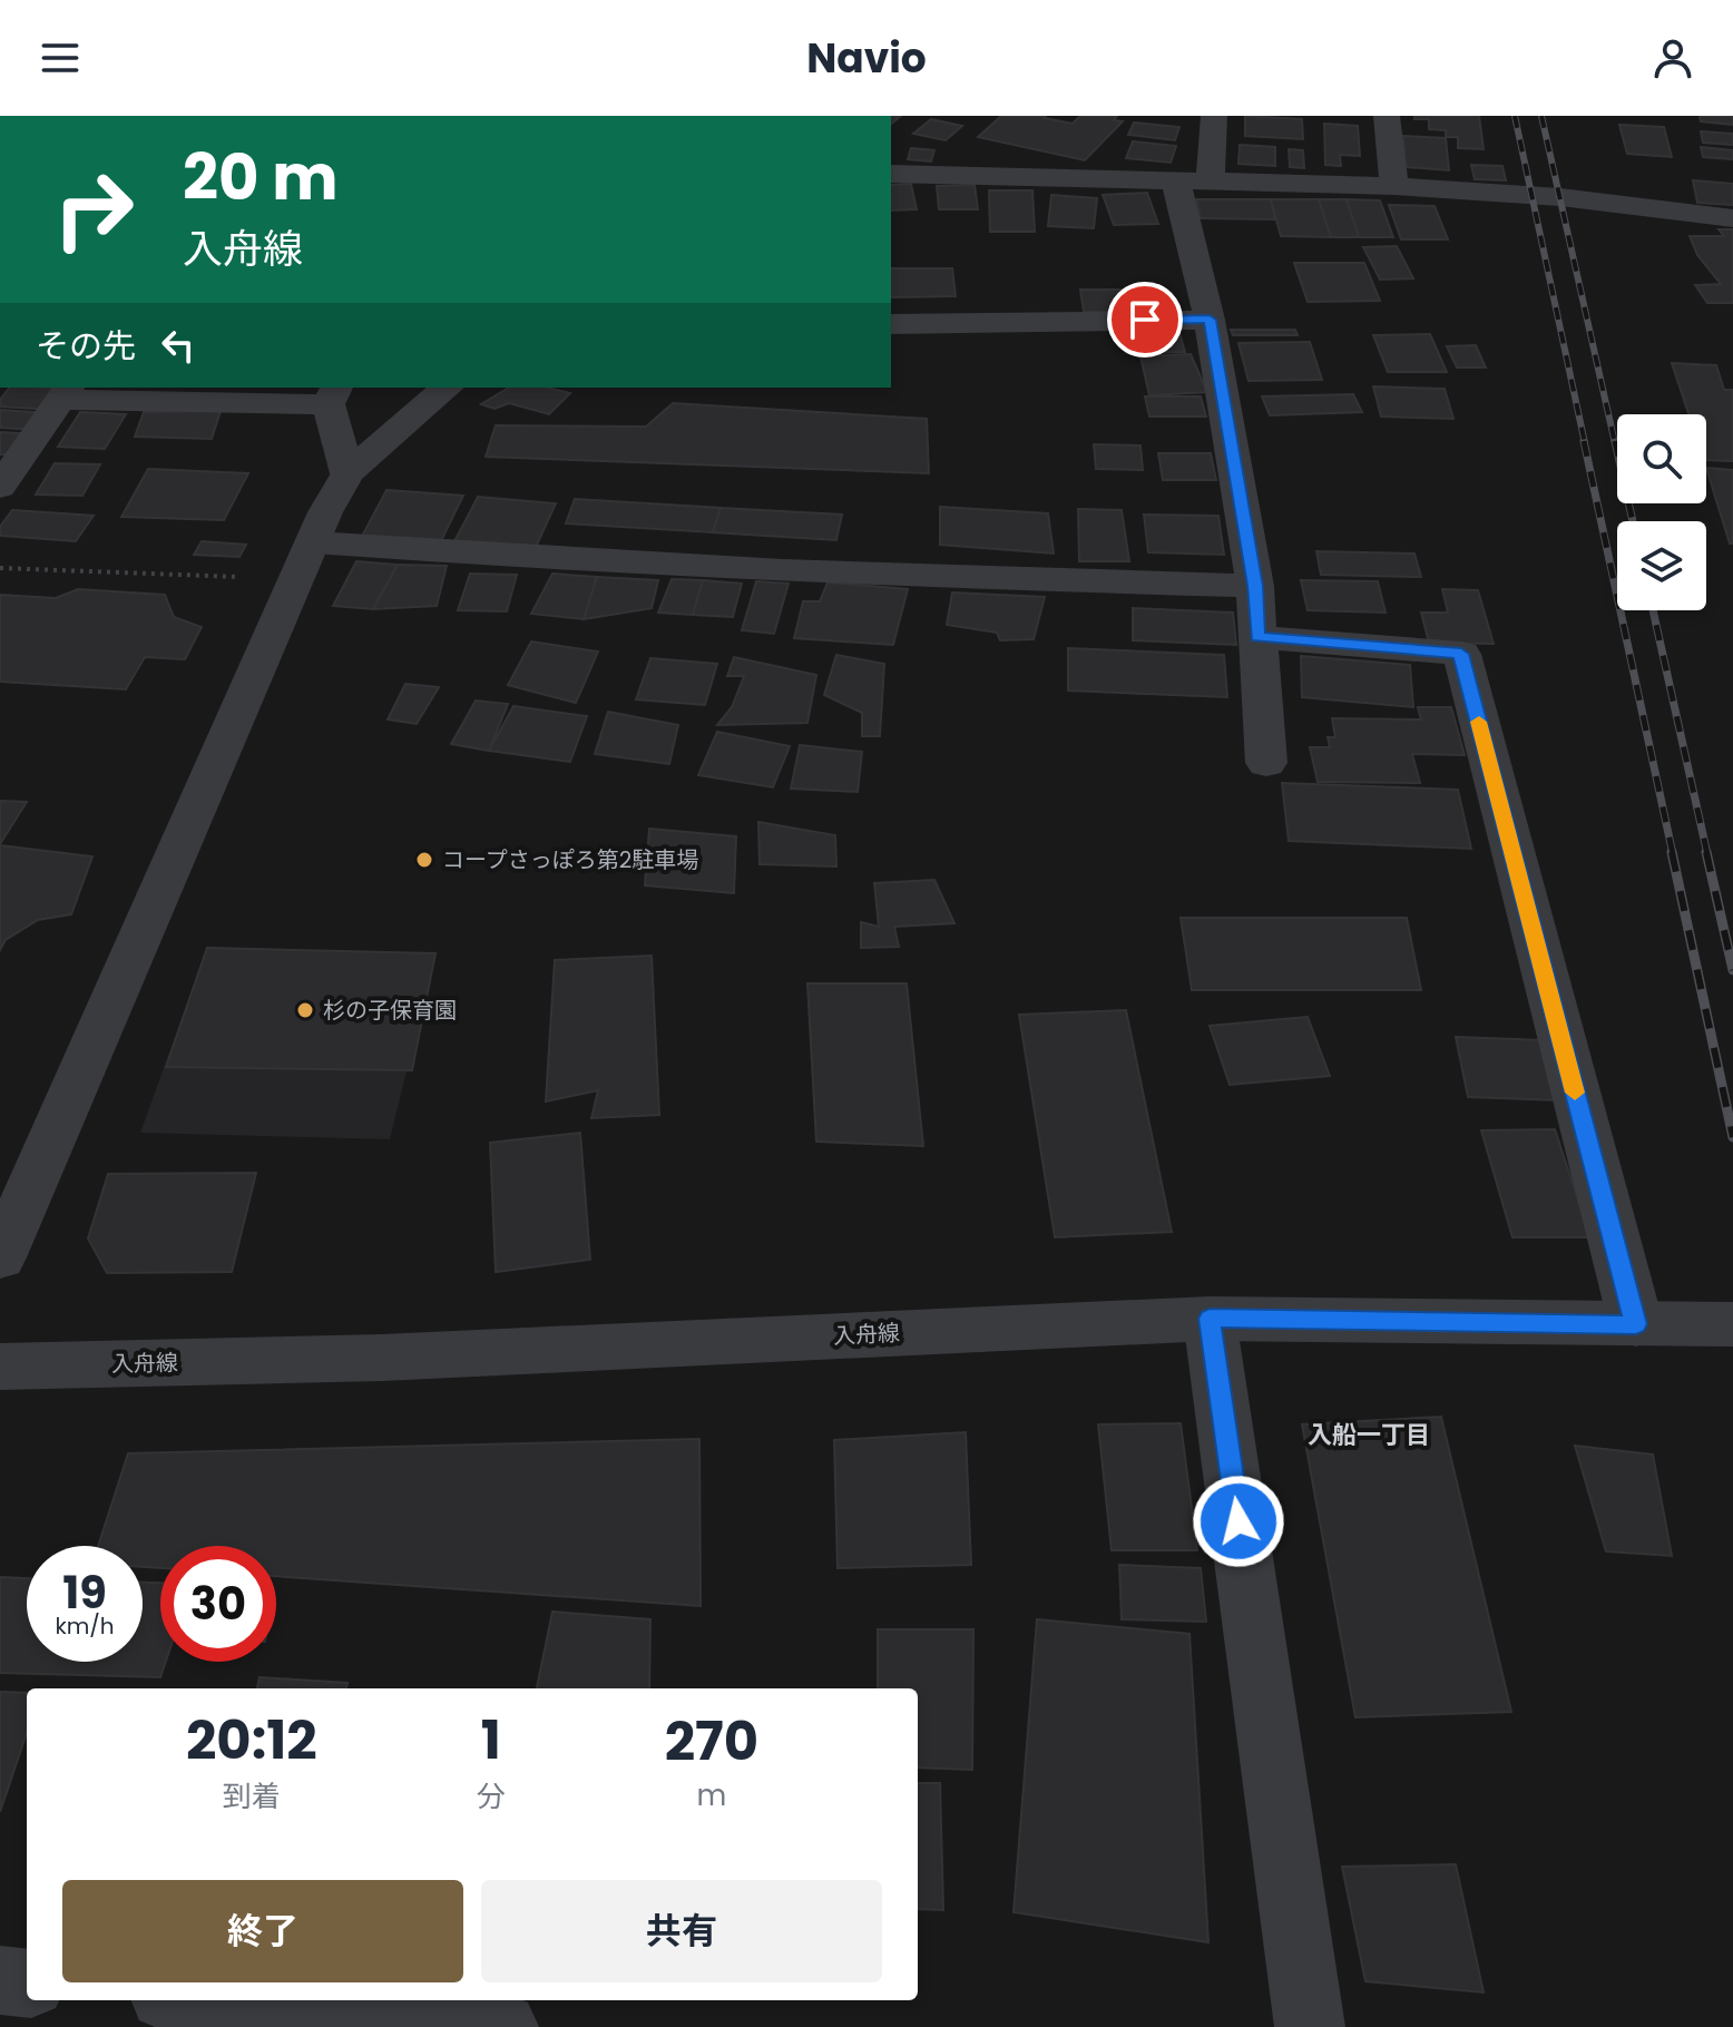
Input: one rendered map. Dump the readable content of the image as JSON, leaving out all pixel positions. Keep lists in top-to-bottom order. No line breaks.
{"streets":{"street":["入舟線"]},"districts":["入船一丁目"],"places":["コープさっぽろ第2駐車場","杉の子保育園"],"page":{"header":"Navio","turn":["20 m","入舟線"],"then":"その先","speed":"19 km/h","limit":"30","eta":["20:12","到着","1","分","270","m"],"buttons":["終了","共有"]}}
